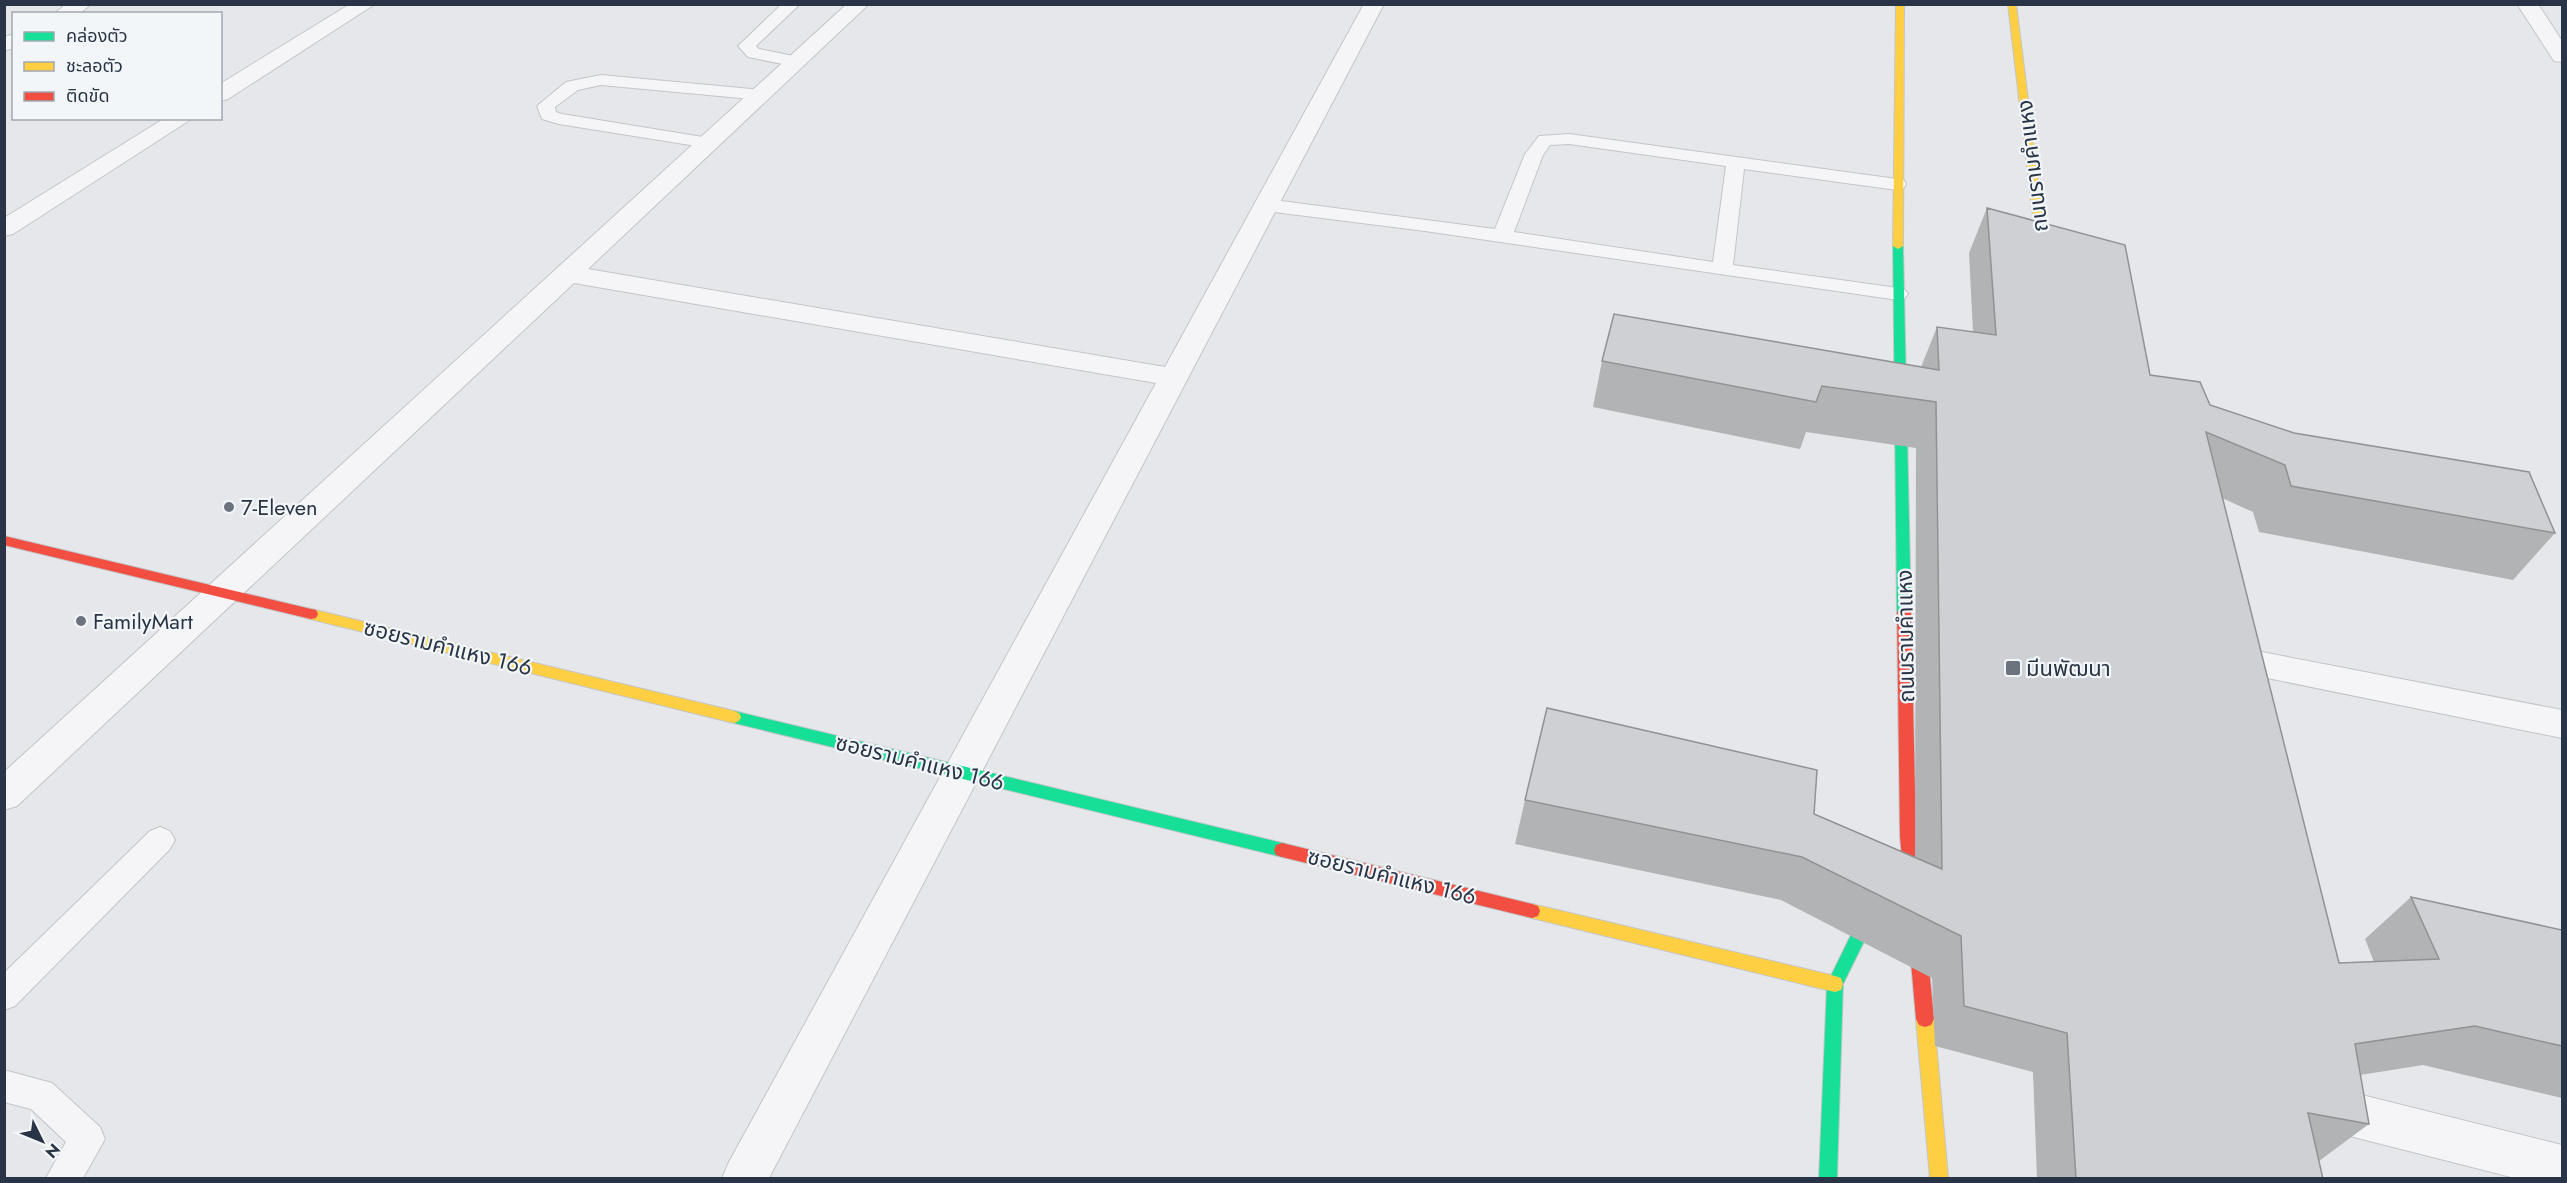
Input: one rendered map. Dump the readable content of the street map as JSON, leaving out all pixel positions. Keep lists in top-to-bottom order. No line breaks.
{"streets":{"main road":["ถนนรามคำแหง","ซอยรามคำแหง 166"]},"places":{"other":["7-Eleven","FamilyMart"],"transit":["มีนพัฒนา"]},"legend":["คล่องตัว","ชะลอตัว","ติดขัด"],"north":"bottom right"}
